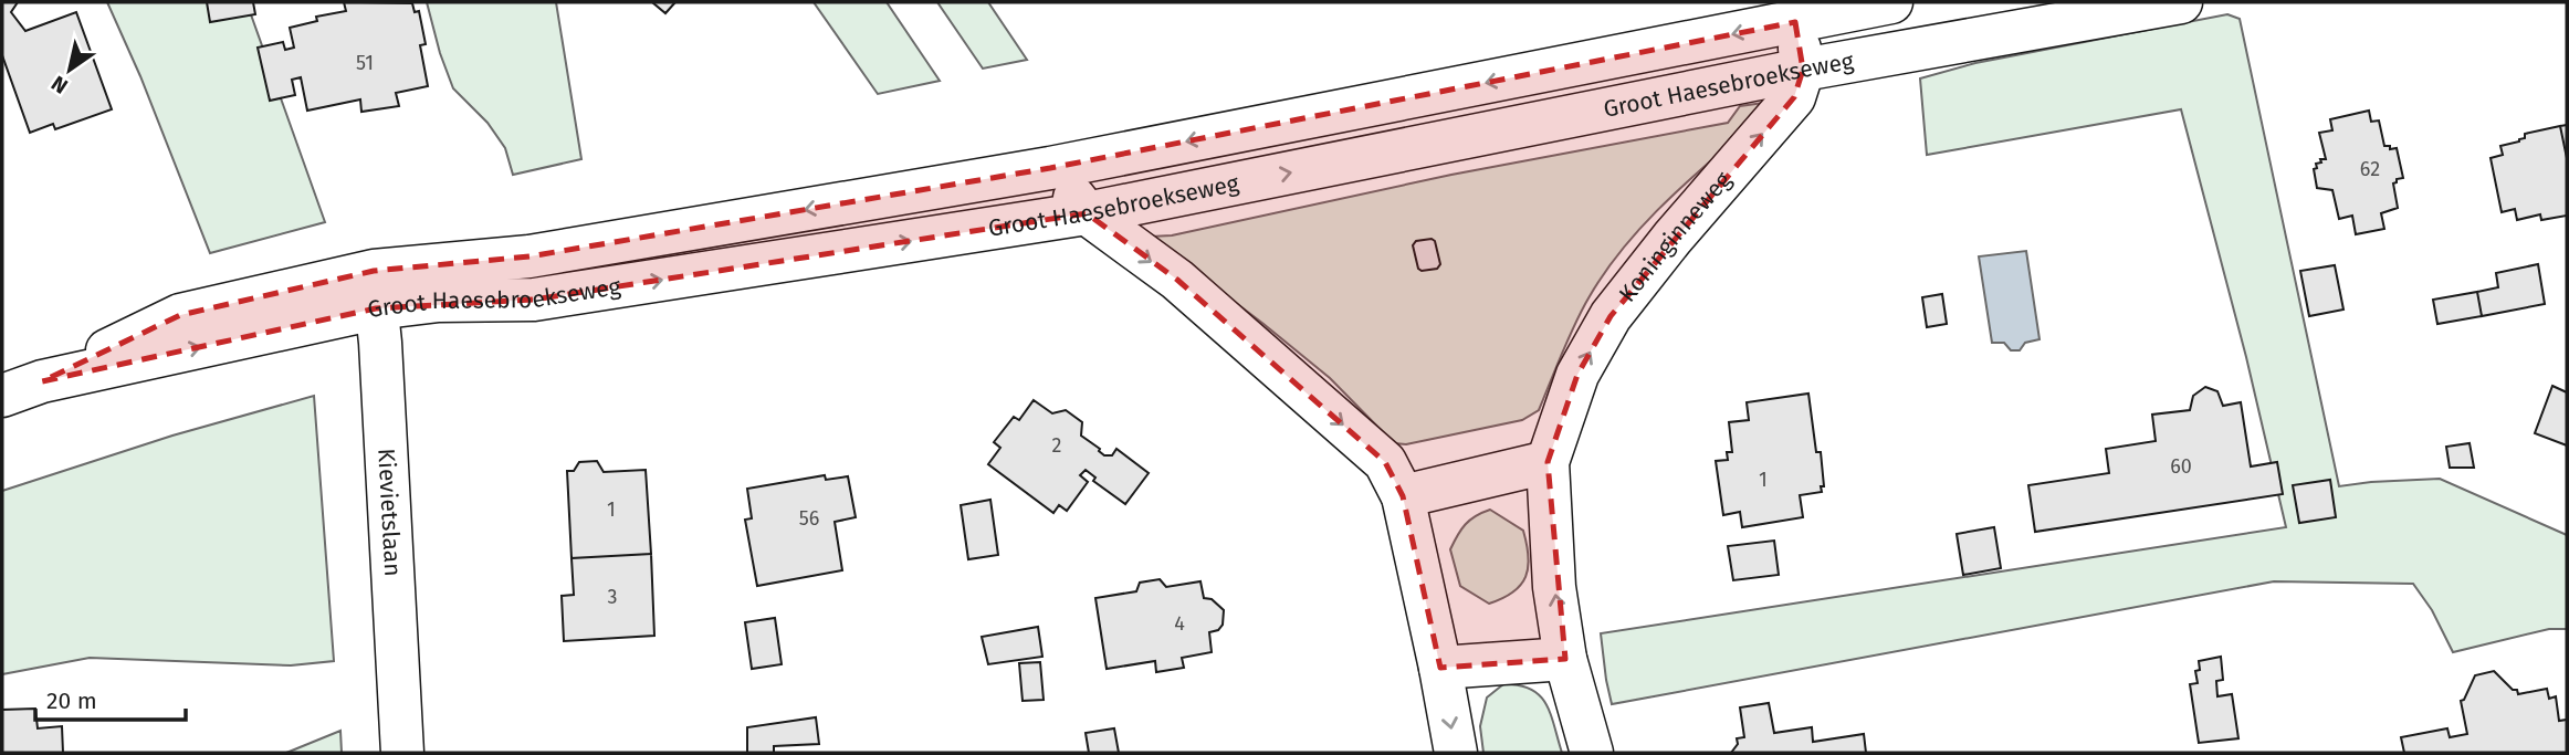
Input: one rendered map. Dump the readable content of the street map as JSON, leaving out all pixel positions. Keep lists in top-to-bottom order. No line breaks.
{"streets":{"street":["Groot Haesebroekseweg","Koninginneweg","Kievietslaan"]},"crossings":[["Groot Haesebroekseweg","Koninginneweg"],["Groot Haesebroekseweg","Kievietslaan"]],"one_way":["Koninginneweg"],"house_numbers":["51","62","2","60","1","1","56","3","4"],"scale_bar":"20 m","north":"bottom left"}
